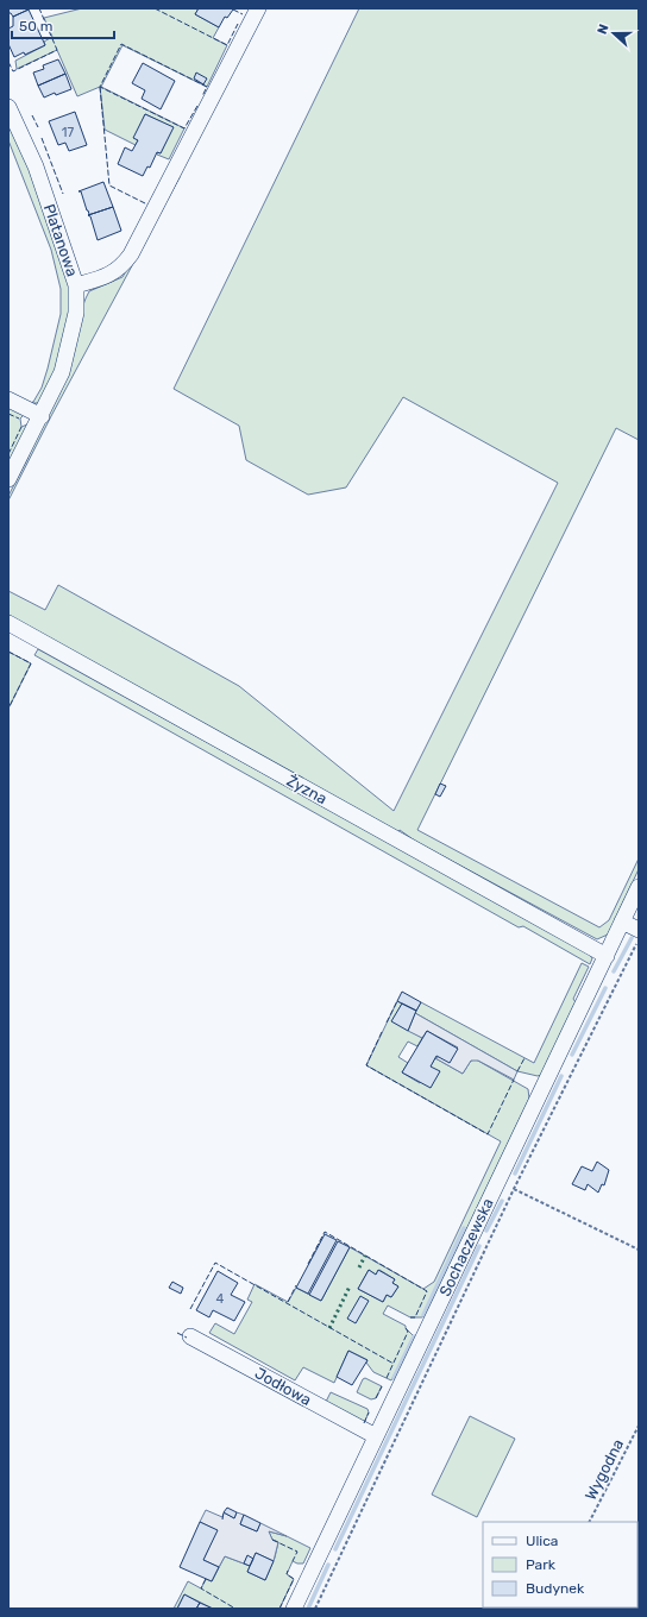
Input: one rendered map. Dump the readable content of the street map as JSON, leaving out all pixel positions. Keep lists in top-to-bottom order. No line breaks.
{"streets":{"street":["Platanowa","Żyzna","Sochaczewska","Jodłowa"],"path":["Wygodna"]},"crossings":[["Żyzna","Sochaczewska"],["Sochaczewska","Jodłowa"]],"house_numbers":["17","4"],"legend":["Ulica","Park","Budynek"],"scale_bar":"50 m","north":"left"}
